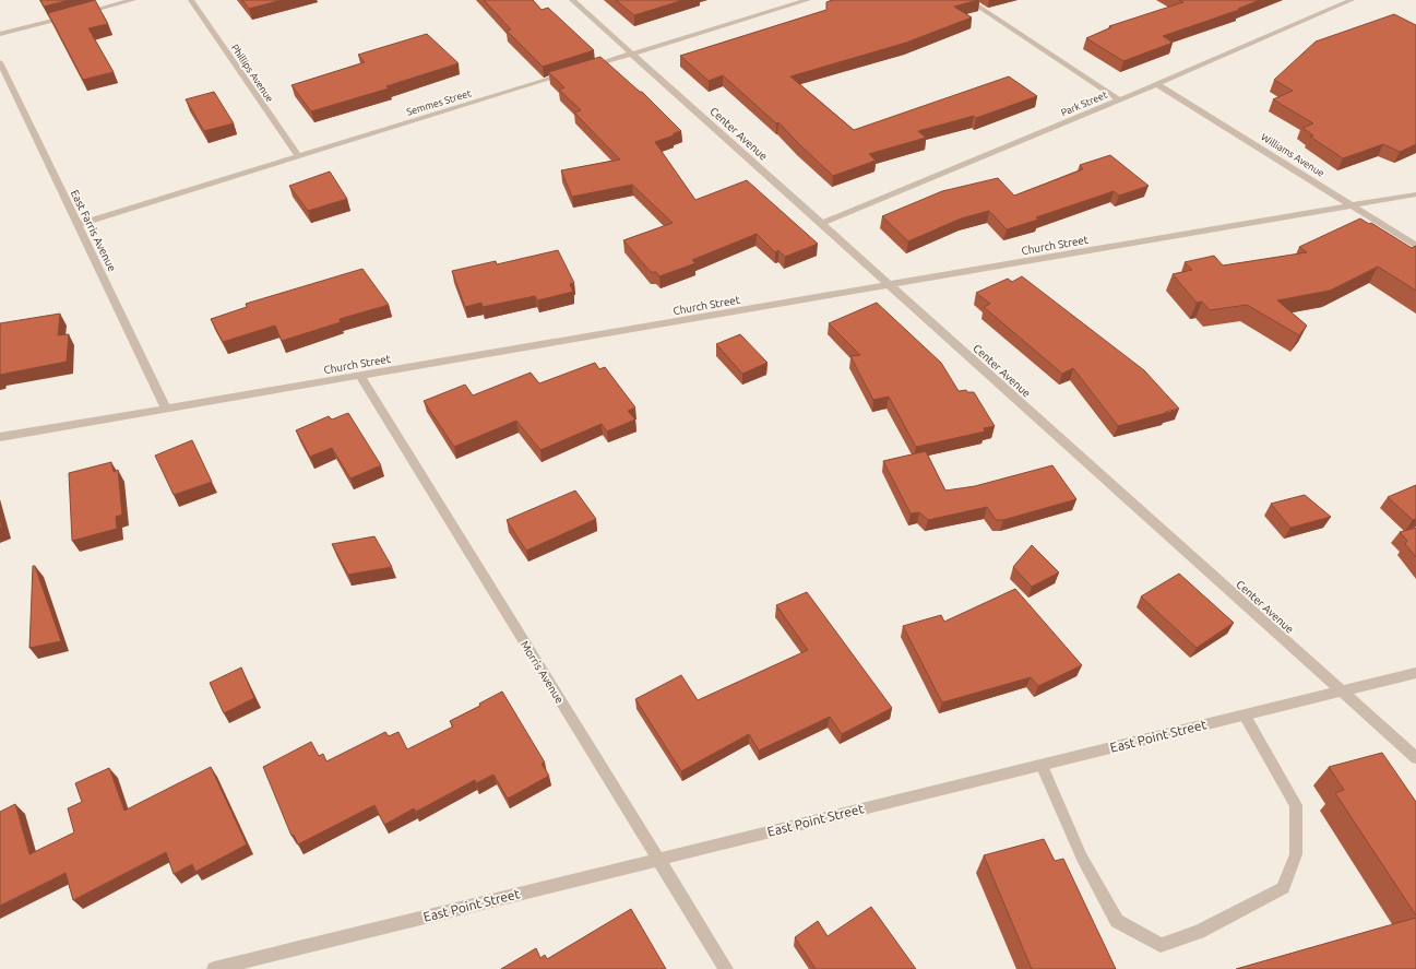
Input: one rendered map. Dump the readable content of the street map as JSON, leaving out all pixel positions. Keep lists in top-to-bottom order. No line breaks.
{"streets":{"street":["Phillips Avenue","Semmes Street","Park Street","Center Avenue","Williams Avenue","East Farris Avenue","Church Street","Morris Avenue","East Point Street"]},"crossings":[["Phillips Avenue","Semmes Street"],["Semmes Street","Center Avenue"],["Semmes Street","East Farris Avenue"],["Park Street","Center Avenue"],["Park Street","Williams Avenue"],["Center Avenue","Church Street"],["Center Avenue","East Point Street"],["Williams Avenue","Church Street"],["East Farris Avenue","Church Street"],["Church Street","Morris Avenue"],["Morris Avenue","East Point Street"]]}
